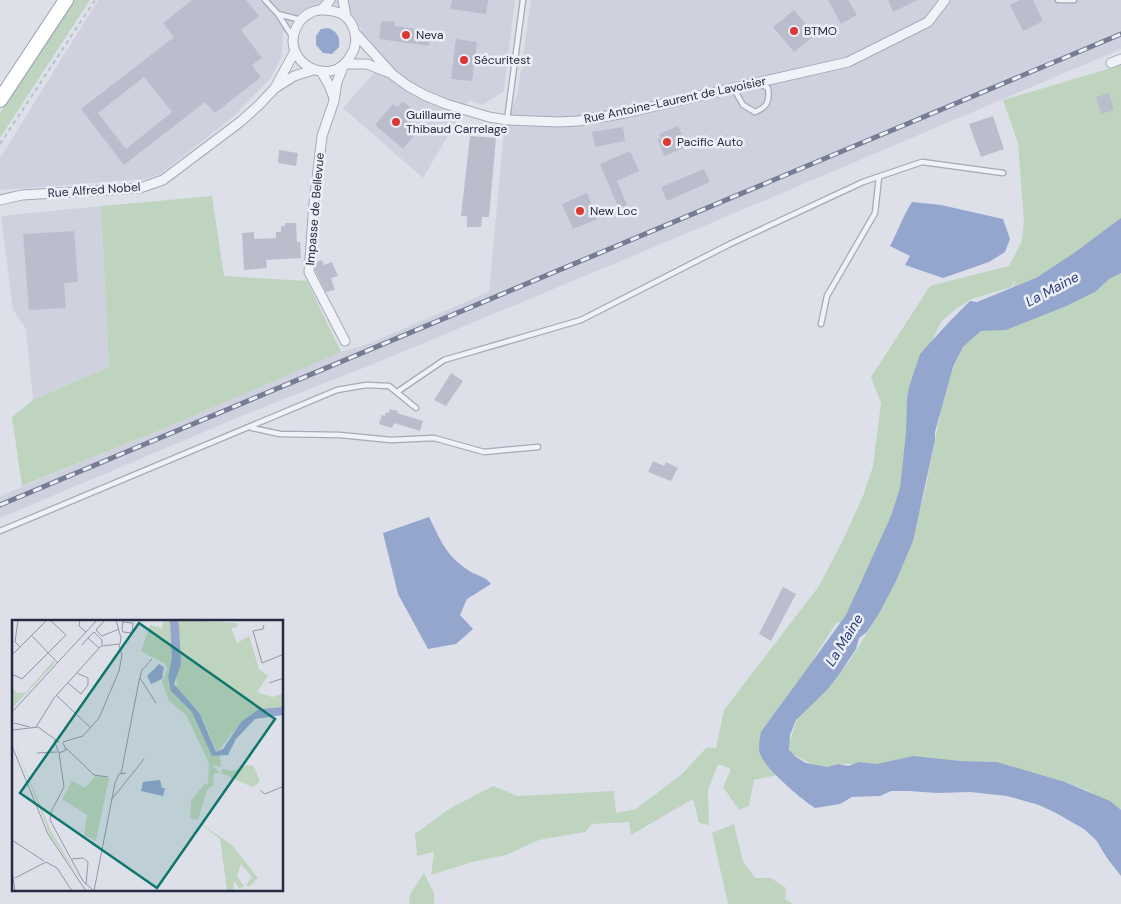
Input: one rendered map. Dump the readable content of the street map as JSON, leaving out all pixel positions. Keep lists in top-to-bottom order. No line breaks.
{"streets":{"street":["Rue Antoine-Laurent de Lavoisier","Rue Alfred Nobel","Impasse de Bellevue"]},"crossings":[["Rue Antoine-Laurent de Lavoisier","Impasse de Bellevue"]],"water":["La Maine"],"places":["BTMO","Neva","Sécuritest","Guillaume Thibaud Carrelage","Pacific Auto","New Loc"]}
